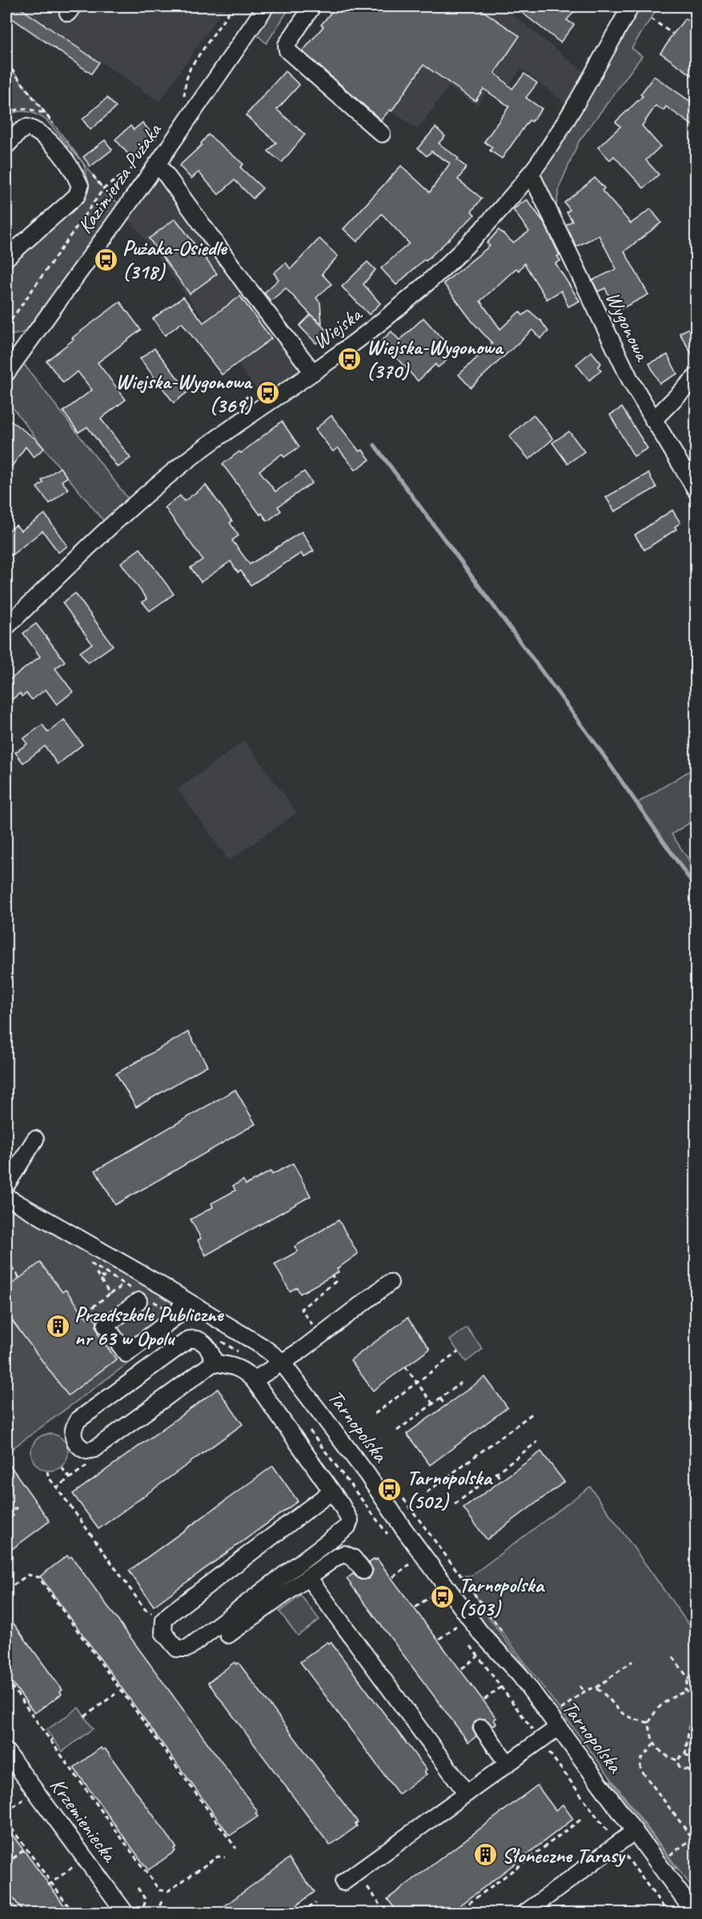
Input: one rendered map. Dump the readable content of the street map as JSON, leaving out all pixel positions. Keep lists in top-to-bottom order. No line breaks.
{"streets":{"street":["Kazimierza Pużaka","Wygonowa","Wiejska","Tarnopolska","Krzemieniecka"]},"crossings":[["Wygonowa","Wiejska"]],"places":{"bus stop":["Pużaka-Osiedle (318)","Wiejska-Wygonowa (370)","Wiejska-Wygonowa (369)","Tarnopolska (502)","Tarnopolska (503)"],"building":["Przedszkole Publiczne nr 63 w Opolu","Słoneczne Tarasy"]}}
